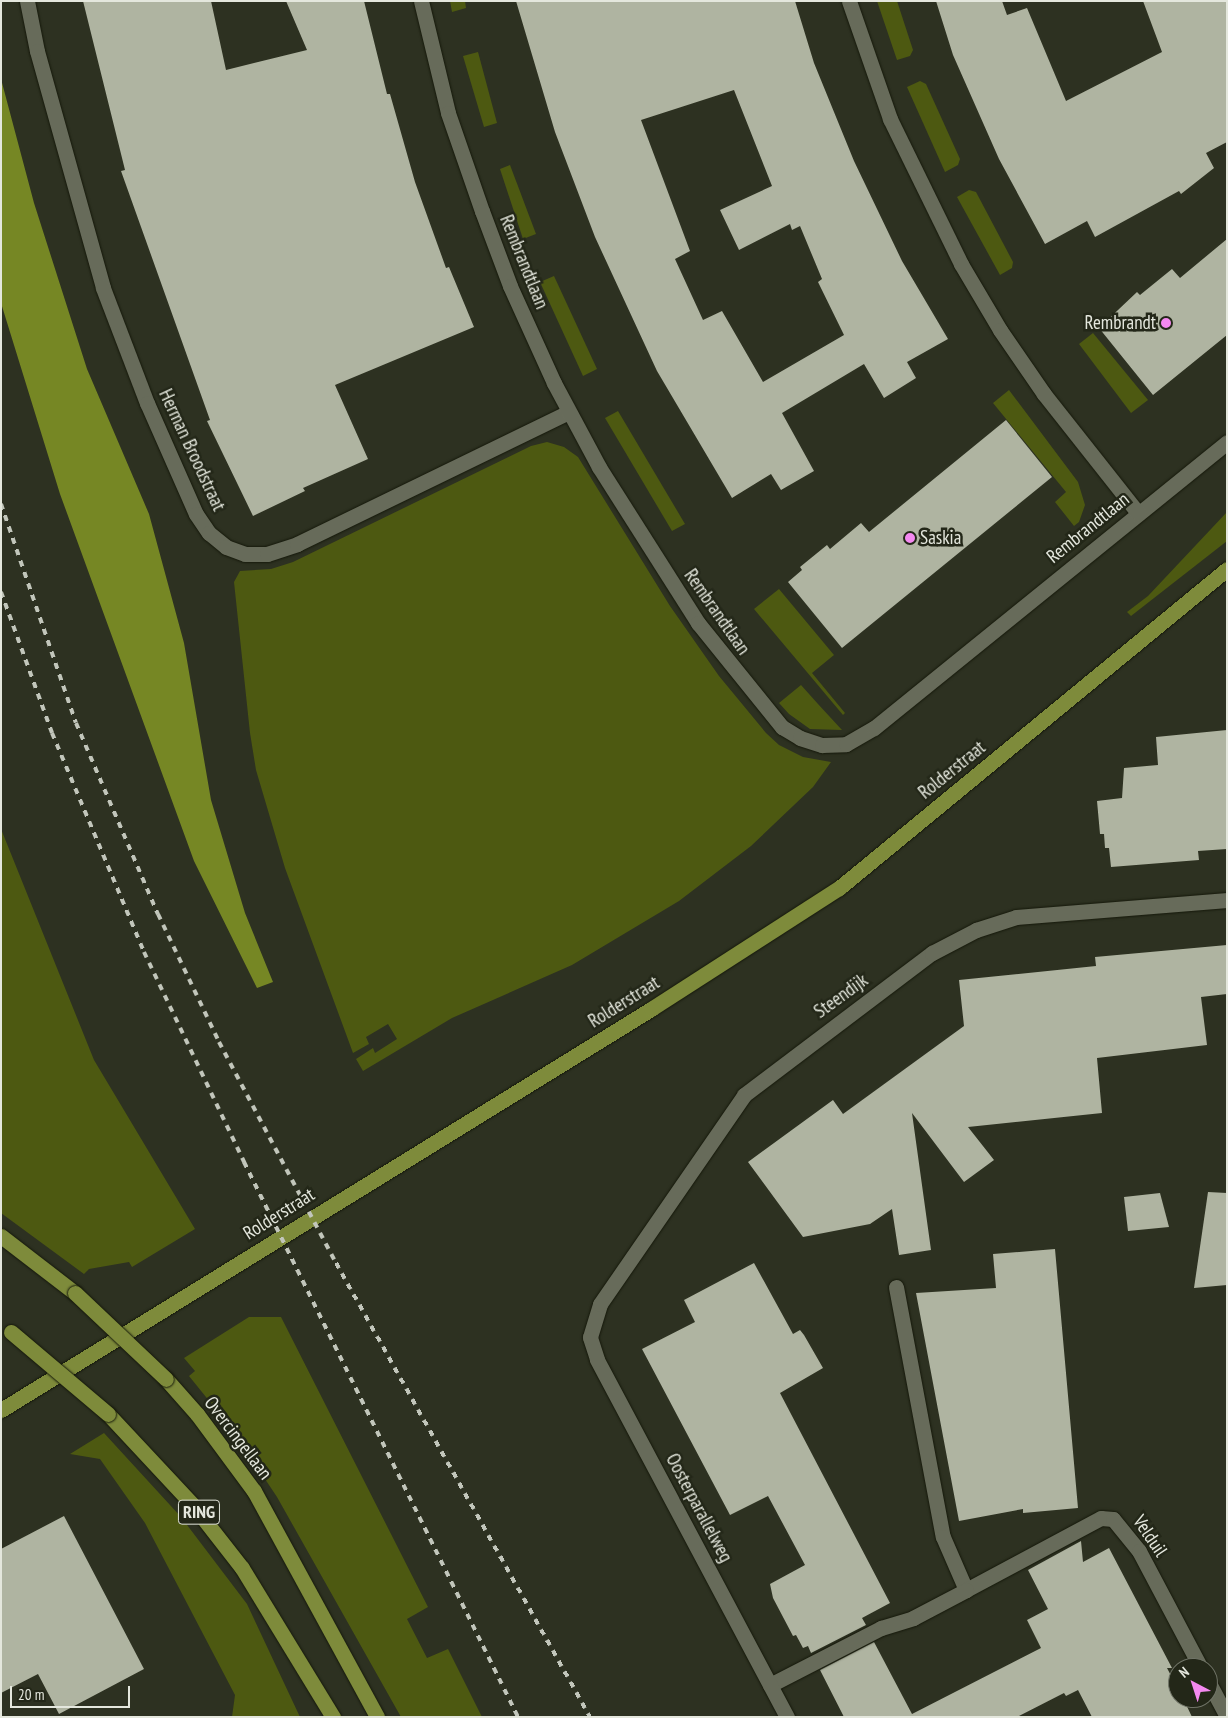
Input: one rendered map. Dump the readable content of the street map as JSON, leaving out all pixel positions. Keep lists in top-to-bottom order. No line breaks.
{"streets":{"main road":["Rolderstraat","Overcingellaan","RING"],"street":["Rembrandtlaan","Herman Broodstraat","Steendijk","Oosterparallelweg","Velduil"]},"crossings":[["Rembrandtlaan","Herman Broodstraat"],["Steendijk","Oosterparallelweg"],["Oosterparallelweg","Velduil"]],"places":["Rembrandt","Saskia"],"scale_bar":"20 m","north":"top left"}
